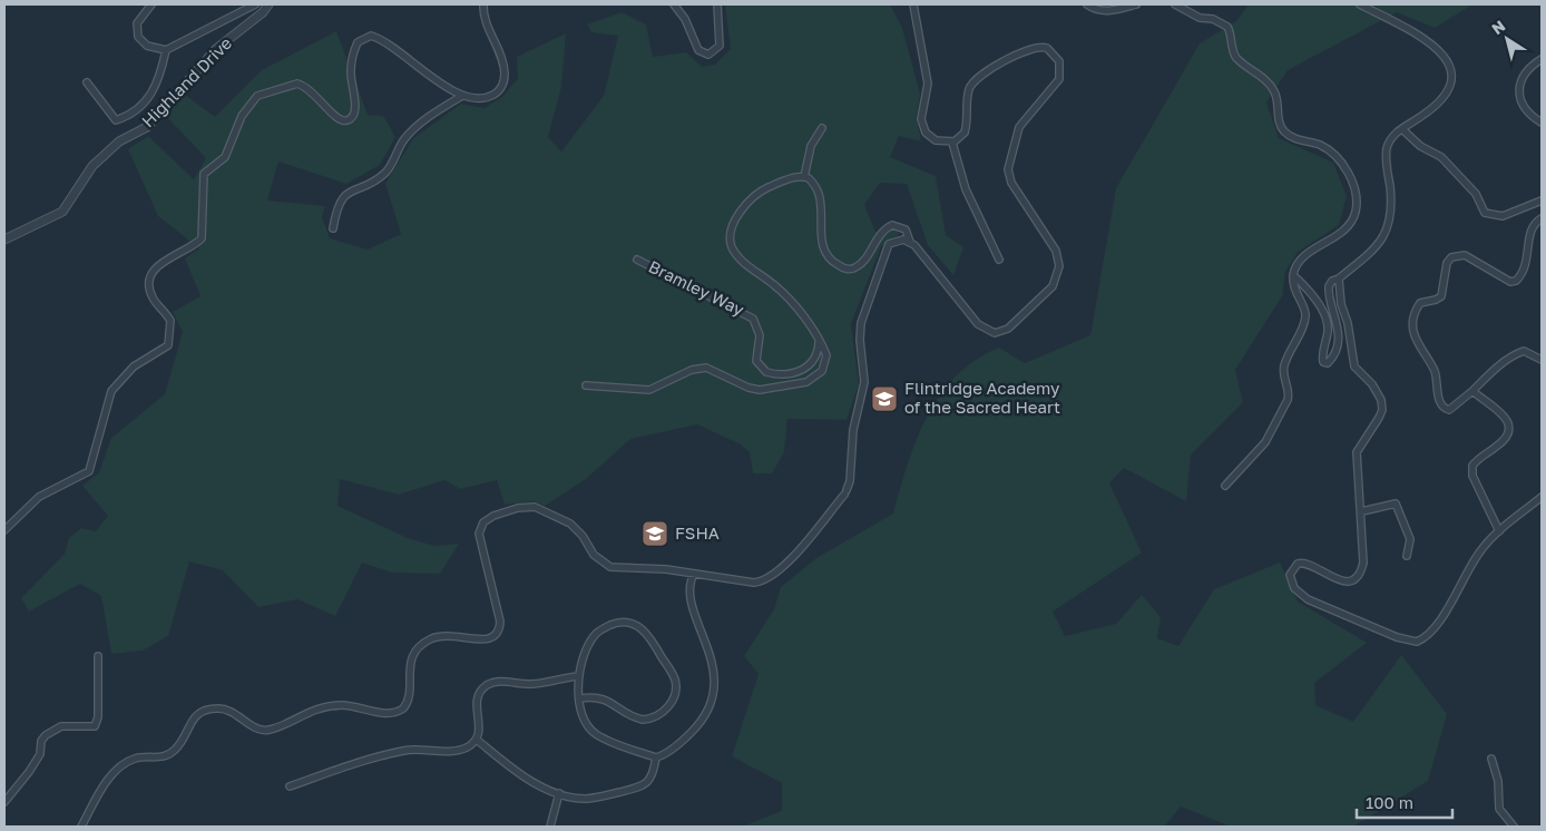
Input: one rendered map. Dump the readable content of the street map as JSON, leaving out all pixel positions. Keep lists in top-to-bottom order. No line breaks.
{"streets":{"street":["Highland Drive","Bramley Way"]},"places":{"school or university":["Flintridge Academy of the Sacred Heart","FSHA"]},"scale_bar":"100 m","north":"top left"}
